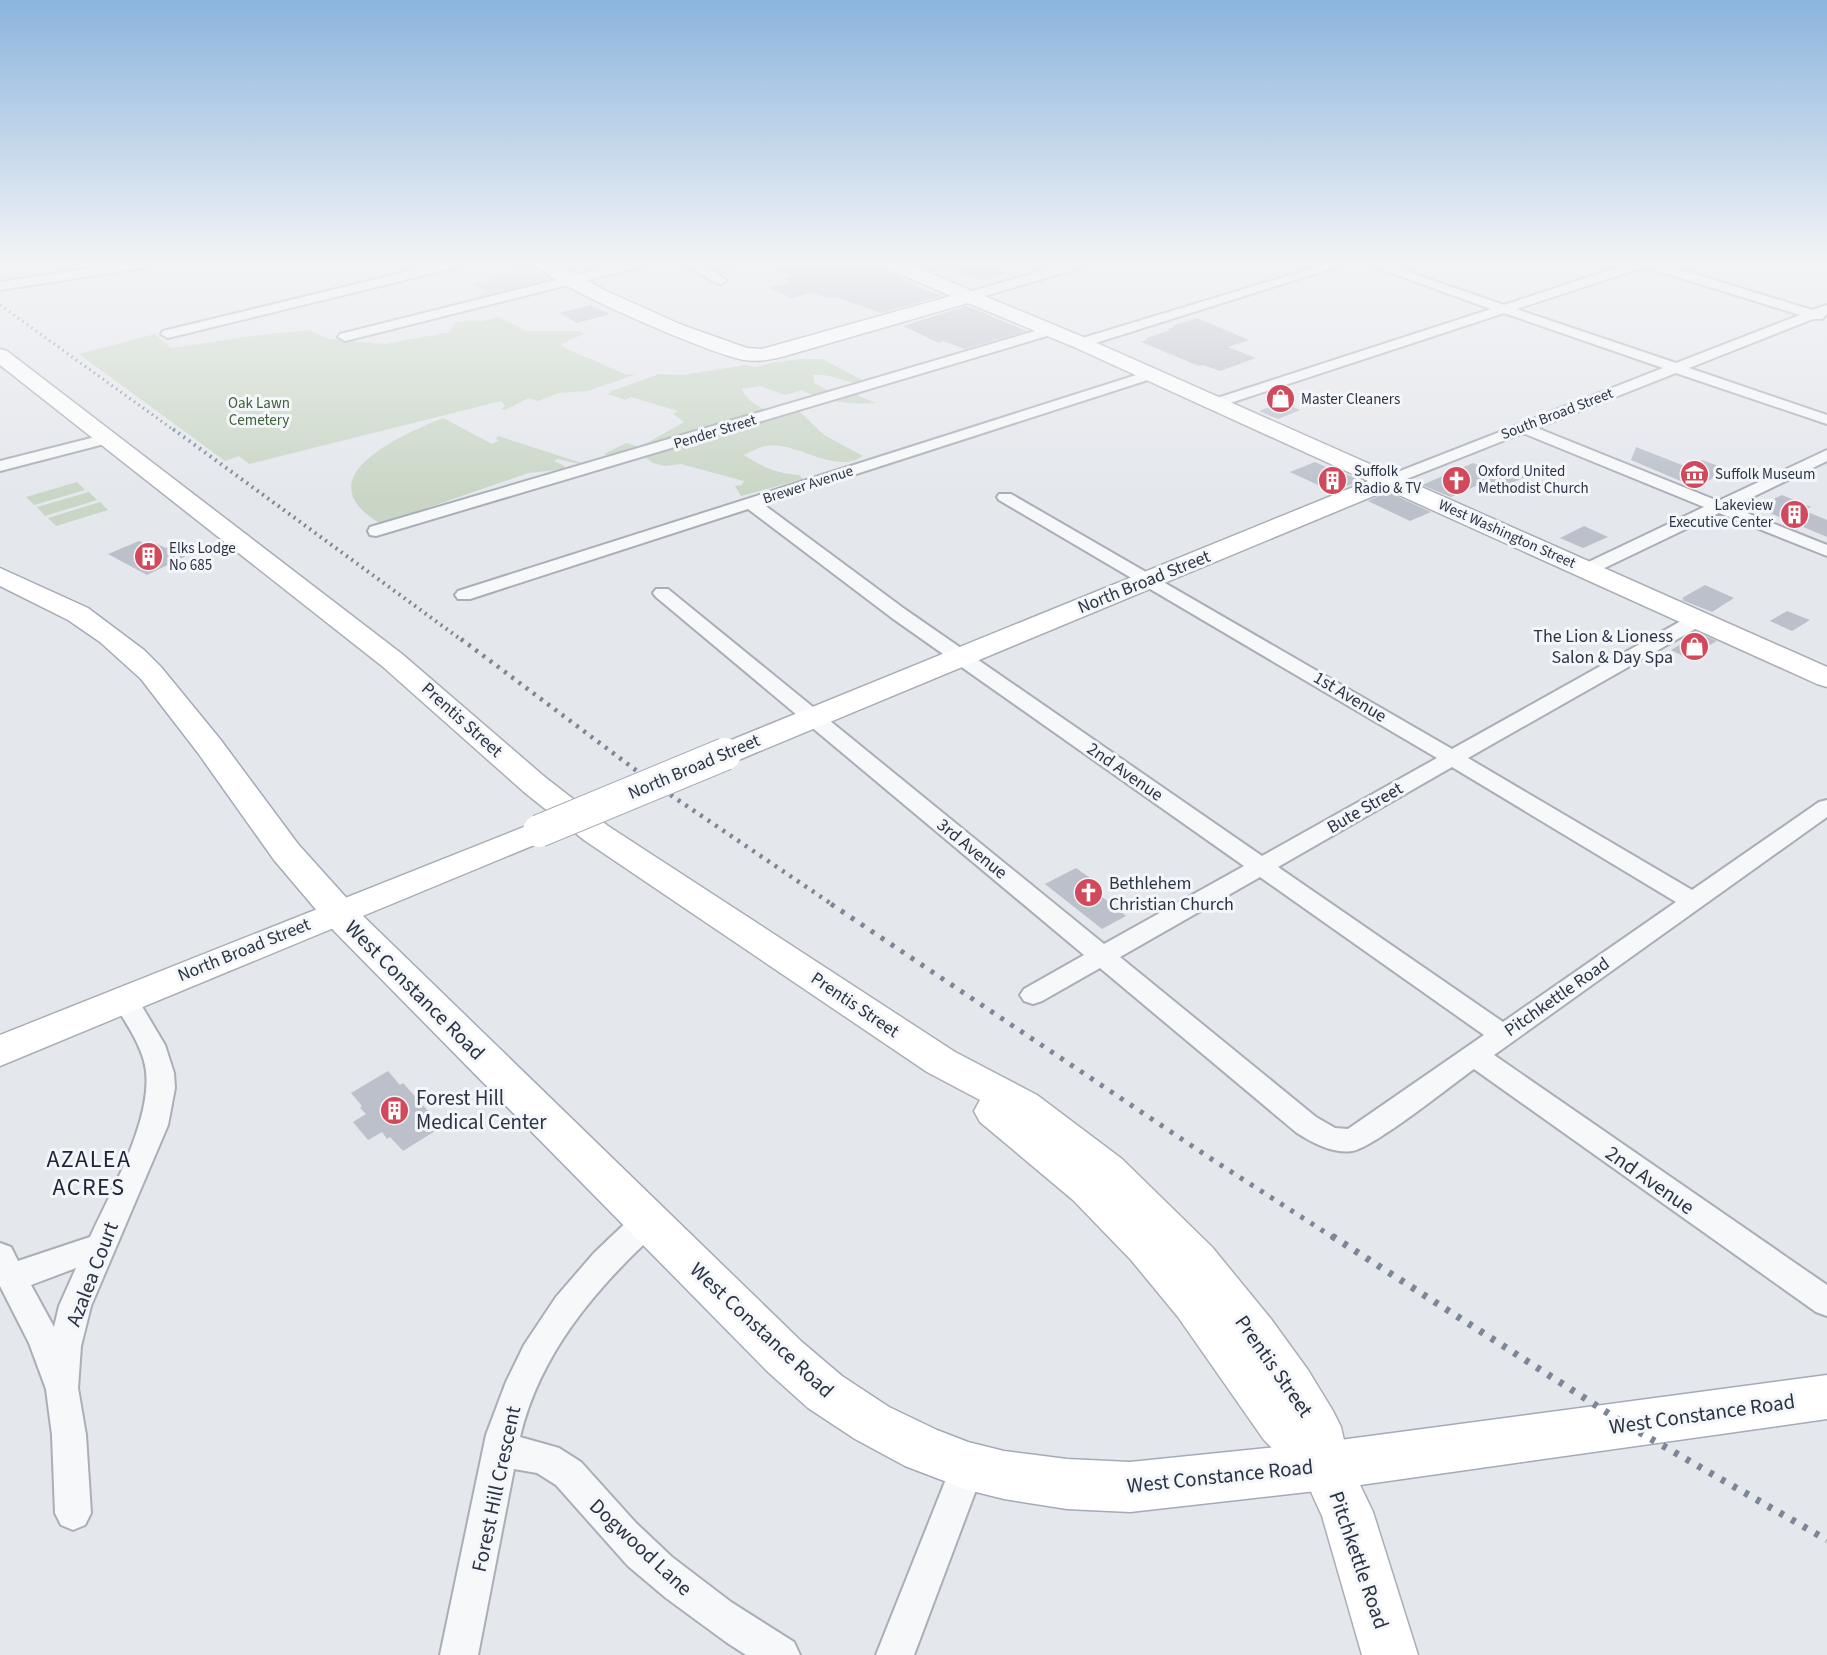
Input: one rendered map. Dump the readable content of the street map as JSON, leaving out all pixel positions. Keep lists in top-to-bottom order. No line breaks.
{"streets":{"street":["South Broad Street","Pender Street","Brewer Avenue","West Washington Street","North Broad Street","1st Avenue","Prentis Street","2nd Avenue","Bute Street","3rd Avenue","West Constance Road","Pitchkettle Road","Azalea Court","Forest Hill Crescent","Dogwood Lane"]},"crossings":[["South Broad Street","West Washington Street"],["South Broad Street","North Broad Street"],["Brewer Avenue","West Washington Street"],["Brewer Avenue","2nd Avenue"],["West Washington Street","North Broad Street"],["West Washington Street","Bute Street"],["North Broad Street","1st Avenue"],["North Broad Street","2nd Avenue"],["North Broad Street","3rd Avenue"],["North Broad Street","West Constance Road"],["North Broad Street","Azalea Court"],["1st Avenue","Bute Street"],["1st Avenue","Pitchkettle Road"],["Prentis Street","West Constance Road"],["Prentis Street","Pitchkettle Road"],["2nd Avenue","Bute Street"],["2nd Avenue","Pitchkettle Road"],["Bute Street","3rd Avenue"],["3rd Avenue","Pitchkettle Road"],["West Constance Road","Pitchkettle Road"],["West Constance Road","Forest Hill Crescent"],["Forest Hill Crescent","Dogwood Lane"]],"districts":["AZALEA ACRES"],"parks":["Oak Lawn Cemetery"],"places":{"shop":["Master Cleaners","The Lion & Lioness Salon & Day Spa"],"museum":["Suffolk Museum"],"building":["Suffolk Radio & TV","Lakeview Executive Center","Elks Lodge No 685","Forest Hill Medical Center"],"church":["Oxford United Methodist Church","Bethlehem Christian Church"]}}
